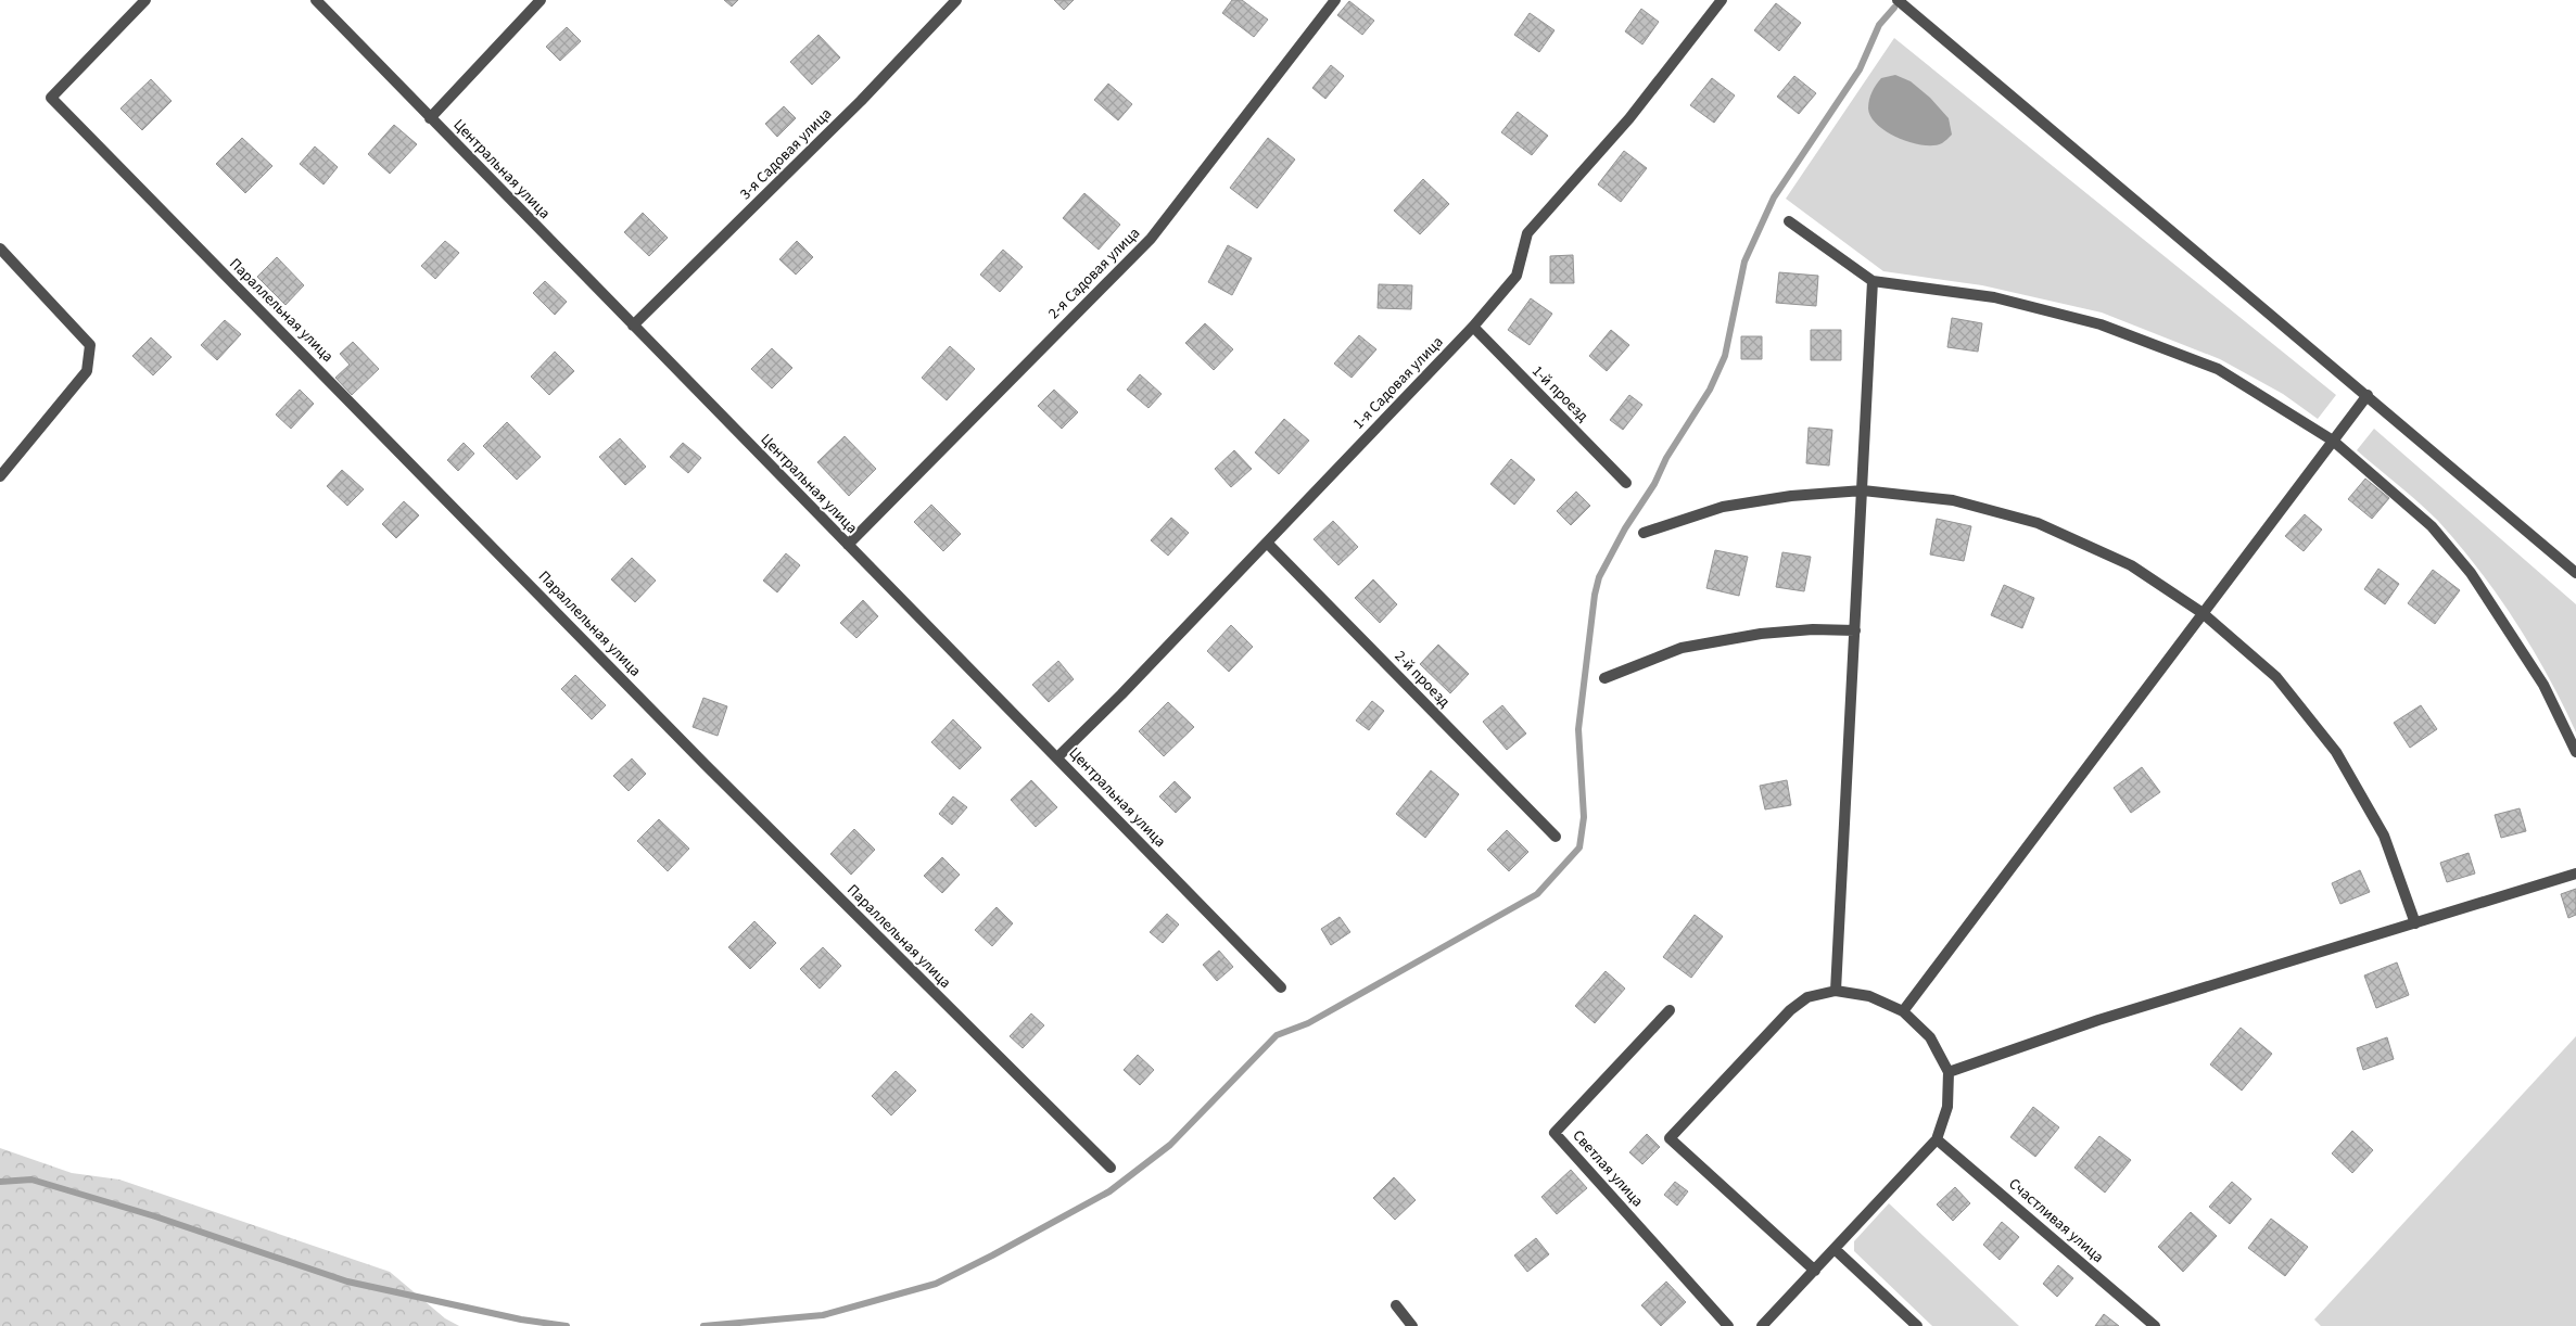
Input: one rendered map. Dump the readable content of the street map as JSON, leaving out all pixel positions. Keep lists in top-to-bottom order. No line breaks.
{"streets":{"street":["3-я Садовая улица","Центральная улица","2-я Садовая улица","Параллельная улица","1-я Садовая улица","1-й проезд","2-й проезд","Светлая улица","Счастливая улица"]},"crossings":[["3-я Садовая улица","Центральная улица"],["Центральная улица","2-я Садовая улица"],["Центральная улица","1-я Садовая улица"],["1-я Садовая улица","1-й проезд"],["1-я Садовая улица","2-й проезд"]]}
